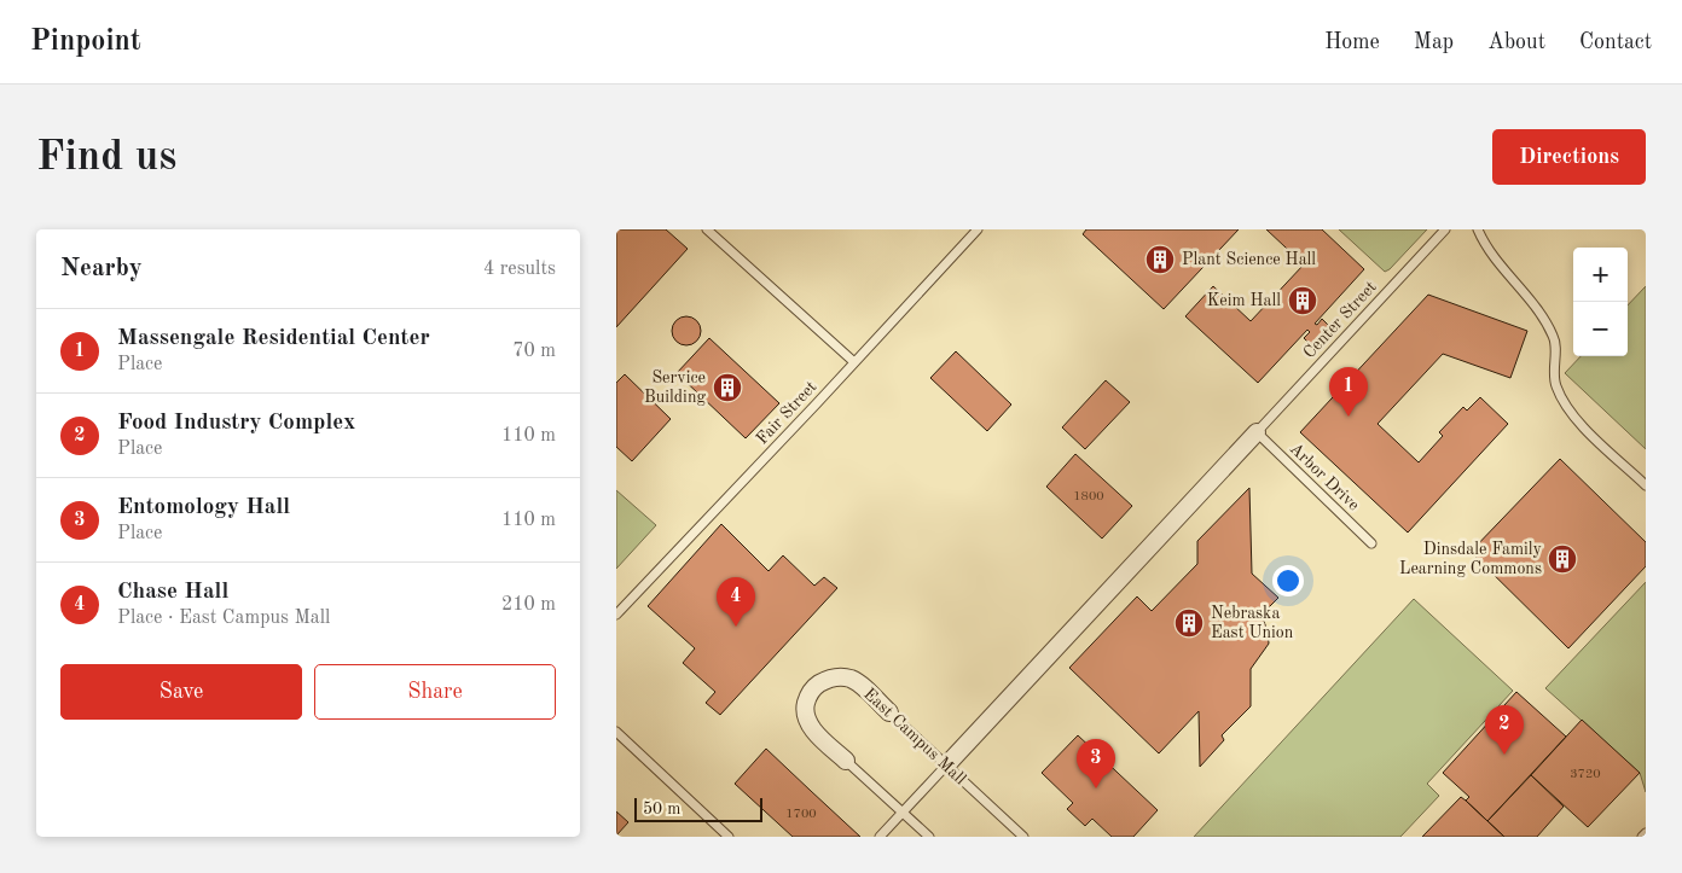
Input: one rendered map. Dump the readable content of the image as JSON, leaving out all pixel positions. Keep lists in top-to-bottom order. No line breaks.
{"streets":{"street":["East Campus Mall"],"lane":["Center Street","Fair Street","Arbor Drive"]},"crossings":[["Center Street","Arbor Drive"]],"places":{"building":["Plant Science Hall","Keim Hall","Service Building","Dinsdale Family Learning Commons","Nebraska East Union"]},"house_numbers":["1800","3720","1700"],"scale_bar":"50 m","page":{"header":"Pinpoint","nav":["Home","Map","About","Contact"],"buttons":["Directions",["Save","Share"]],"title":"Find us","heading":["Nearby","4 results"],"map_buttons":["+","−"],"list":[{"mark":"1","name":"Massengale Residential Center","note":"Place","value":"70 m"},{"mark":"2","name":"Food Industry Complex","note":"Place","value":"110 m"},{"mark":"3","name":"Entomology Hall","note":"Place","value":"110 m"},{"mark":"4","name":"Chase Hall","note":"Place · East Campus Mall","value":"210 m"}],"pins":["1","4","2","3"],"scale":"50 m"}}
